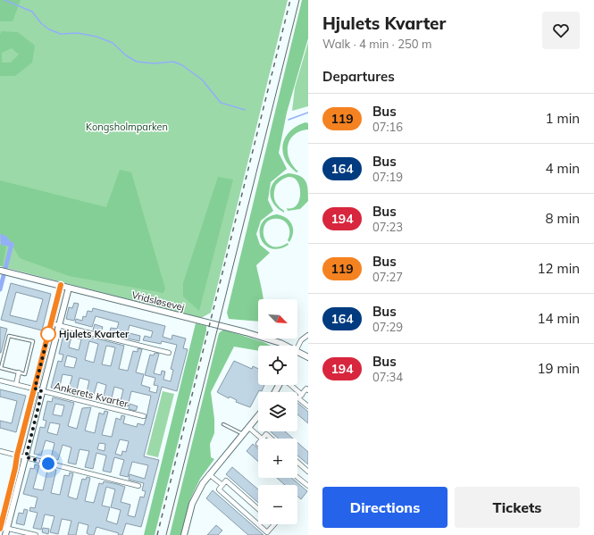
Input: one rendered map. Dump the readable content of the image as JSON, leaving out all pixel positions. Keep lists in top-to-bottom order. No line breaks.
{"streets":{"street":["Vridsløsevej","Ankerets Kvarter"]},"parks":["Kongsholmparken"],"places":["Hjulets Kvarter"],"lines":["bus line 119"],"north":"bottom right","page":{"heading":[["Hjulets Kvarter","Walk · 4 min · 250 m"],"Departures"],"list":[{"mark":"119","name":"Bus","note":"07:16","value":"1 min"},{"mark":"164","name":"Bus","note":"07:19","value":"4 min"},{"mark":"194","name":"Bus","note":"07:23","value":"8 min"},{"mark":"119","name":"Bus","note":"07:27","value":"12 min"},{"mark":"164","name":"Bus","note":"07:29","value":"14 min"},{"mark":"194","name":"Bus","note":"07:34","value":"19 min"}],"map_buttons":["+","−"],"buttons":["Directions","Tickets"]}}
